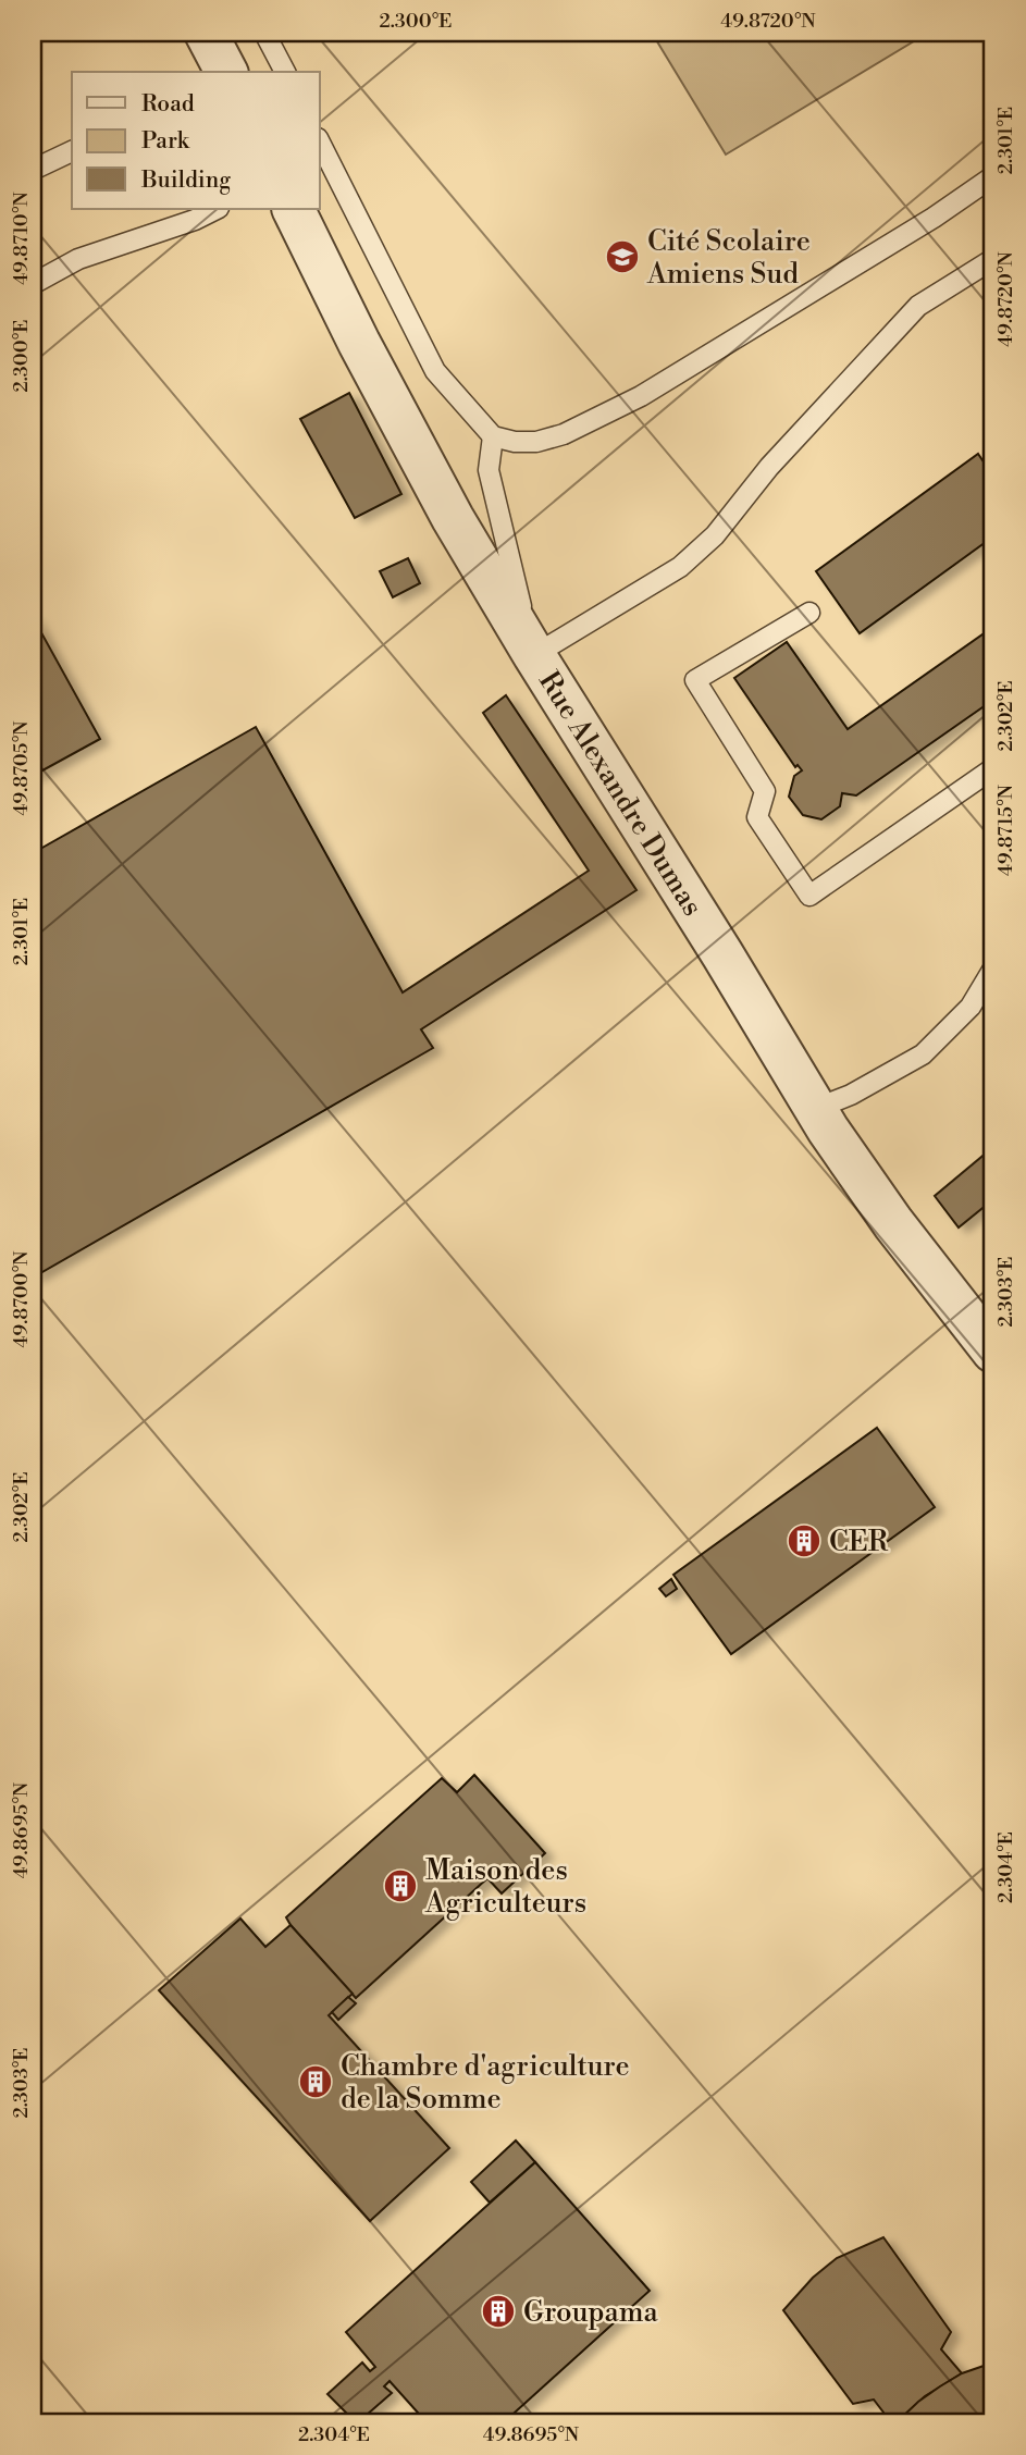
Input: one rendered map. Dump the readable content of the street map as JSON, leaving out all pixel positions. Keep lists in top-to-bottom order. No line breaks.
{"streets":{"street":["Rue Alexandre Dumas"]},"places":{"school or university":["Cité Scolaire Amiens Sud"],"building":["CER","Maison des Agriculteurs","Chambre d'agriculture de la Somme","Groupama"]},"legend":["Road","Park","Building"],"coordinates":["2.300°E","49.8720°N","2.301°E","49.8710°N","2.302°E","49.8705°N","49.8715°N","2.303°E","49.8700°N","49.8695°N","2.304°E"]}
